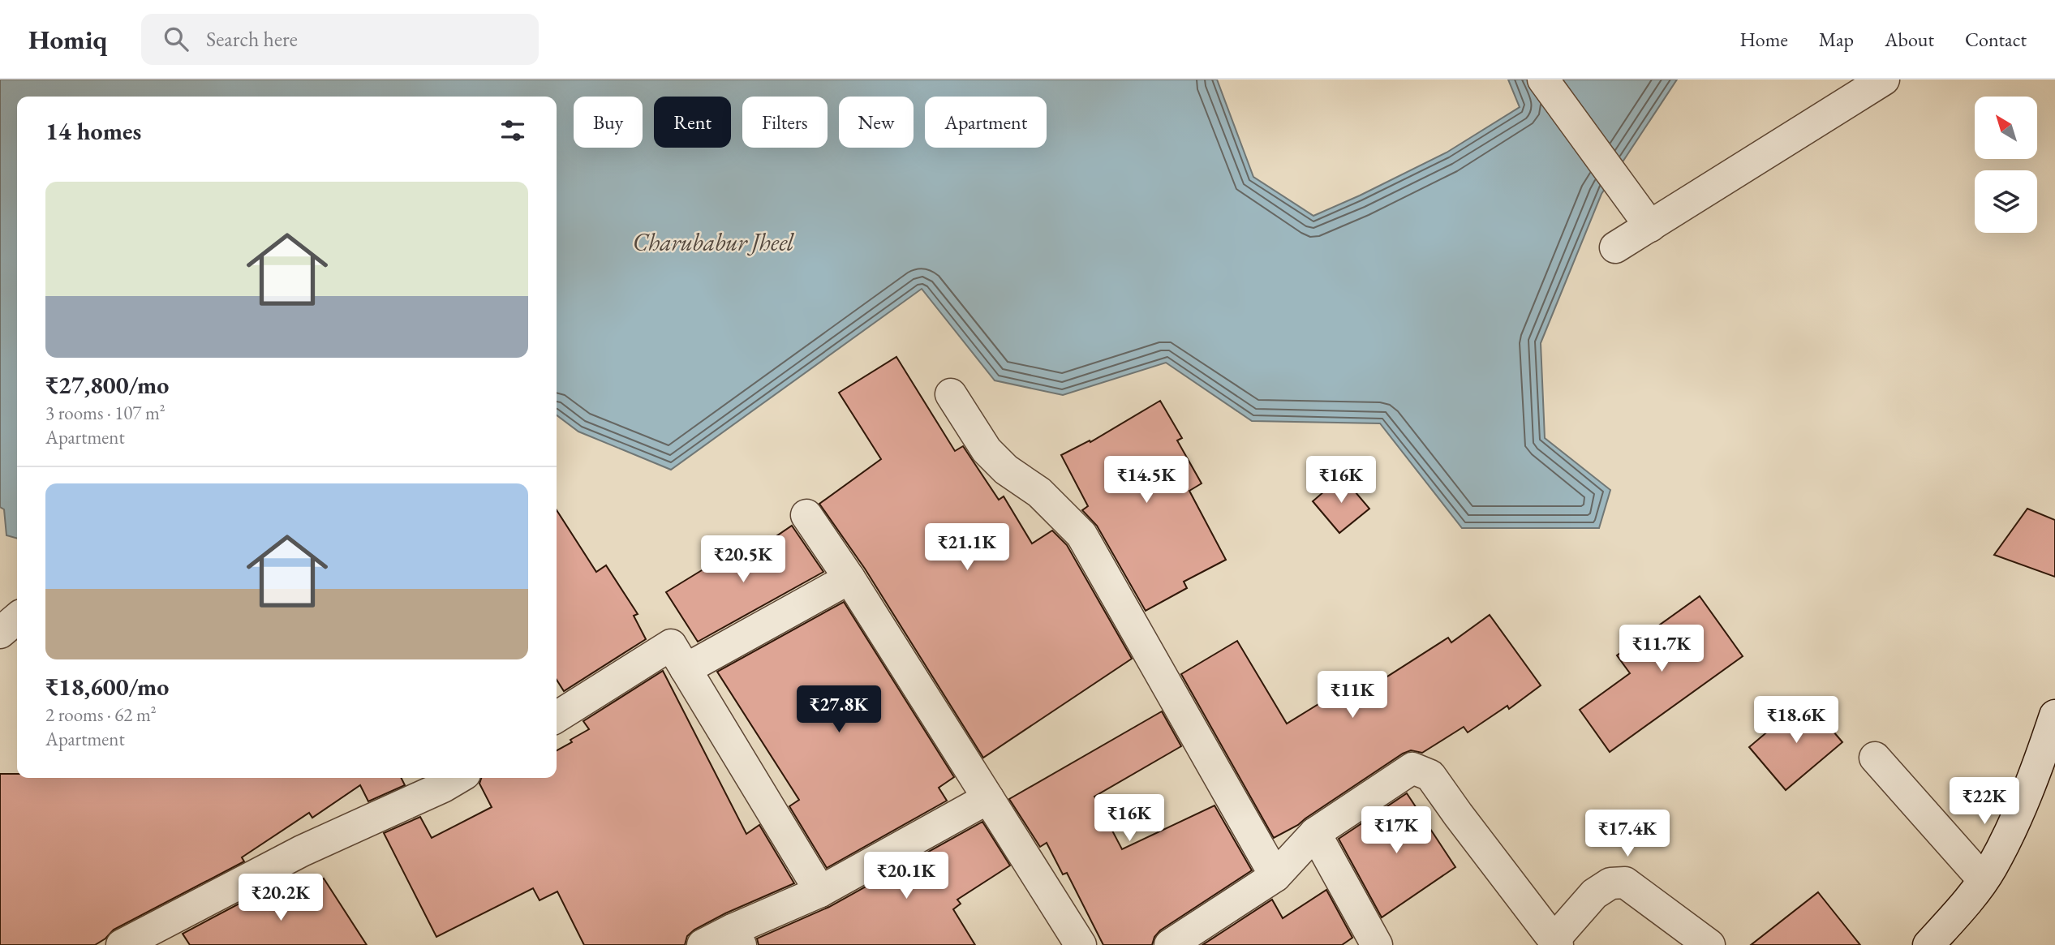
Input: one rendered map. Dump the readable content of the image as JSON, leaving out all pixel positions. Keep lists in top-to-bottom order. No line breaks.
{"water":["Charubabur Jheel"],"north":"top left","page":{"header":"Homiq","search":"Search here","nav":["Home","Map","About","Contact"],"chip":["Buy","Rent","Filters","New","Apartment"],"heading":"14 homes","list":[{"name":"₹27,800/mo","note":"3 rooms · 107 m² · Apartment"},{"name":"₹18,600/mo","note":"2 rooms · 62 m² · Apartment"}],"price":["₹14.5K","₹16K","₹21.1K","₹20.5K","₹11.7K","₹11K","₹27.8K","₹18.6K","₹22K","₹16K","₹17K","₹17.4K","₹20.1K","₹20.2K"]}}
